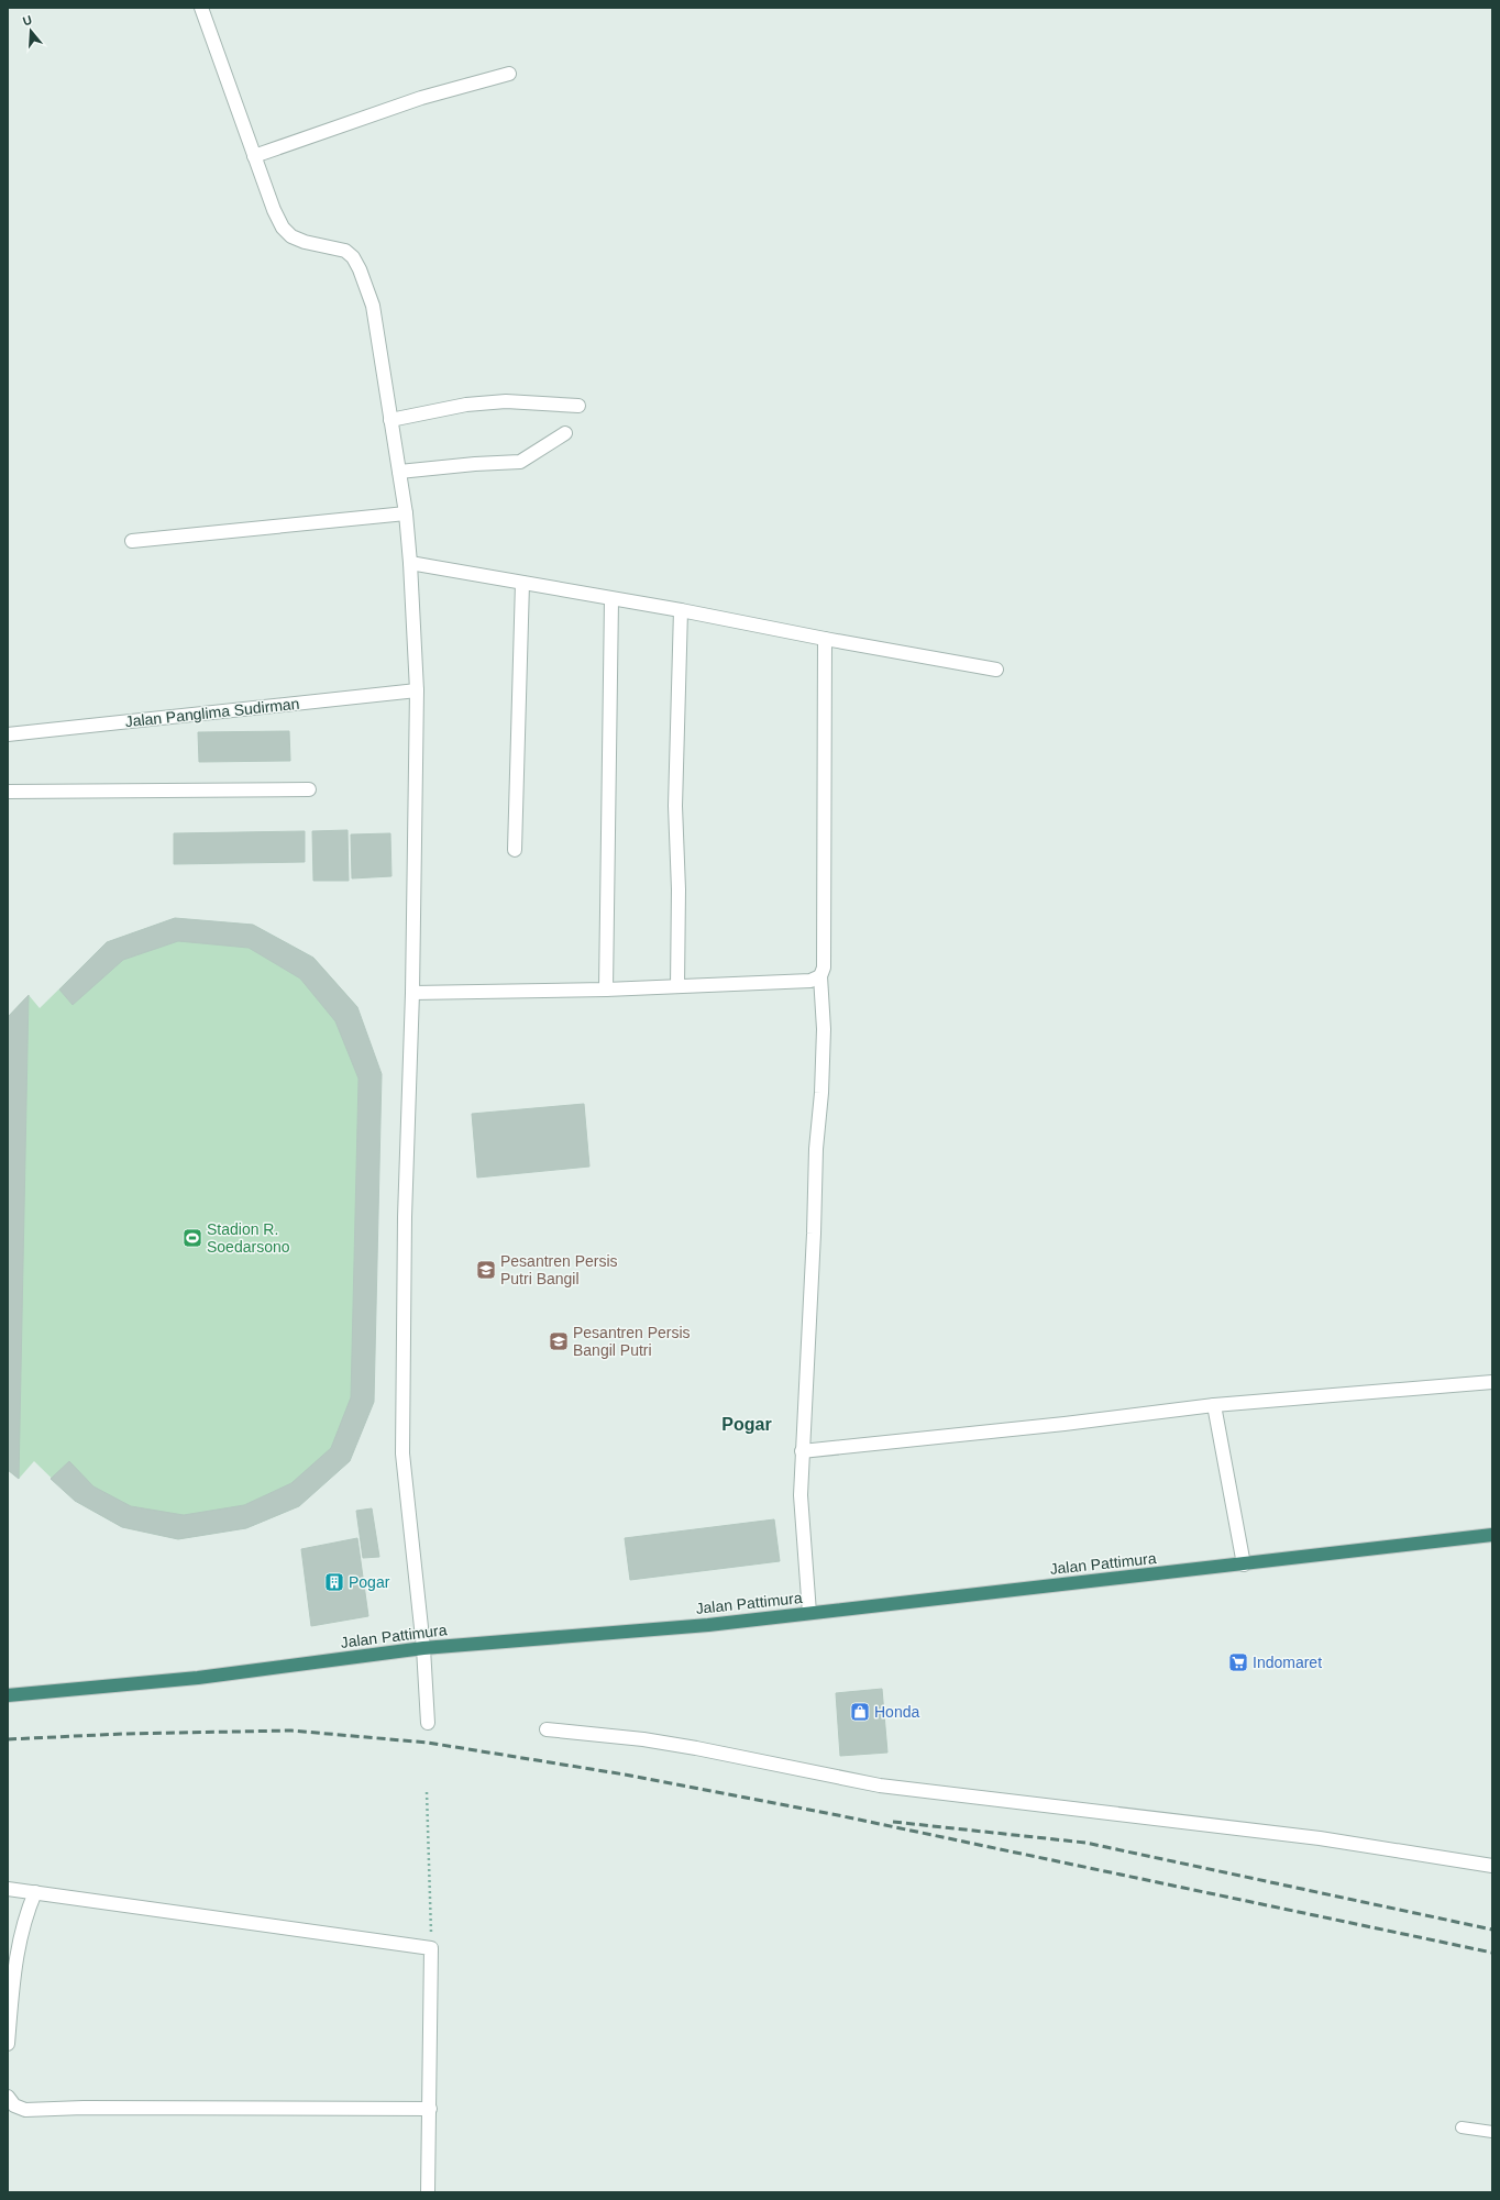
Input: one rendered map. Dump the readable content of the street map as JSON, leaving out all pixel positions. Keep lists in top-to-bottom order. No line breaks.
{"streets":{"highway":["Jalan Pattimura"],"street":["Jalan Panglima Sudirman"]},"districts":["Pogar"],"places":{"sports":["Stadion R. Soedarsono"],"school or university":["Pesantren Persis Putri Bangil","Pesantren Persis Bangil Putri"],"building":["Pogar"],"supermarket":["Indomaret"],"shop":["Honda"]},"north":"top"}
